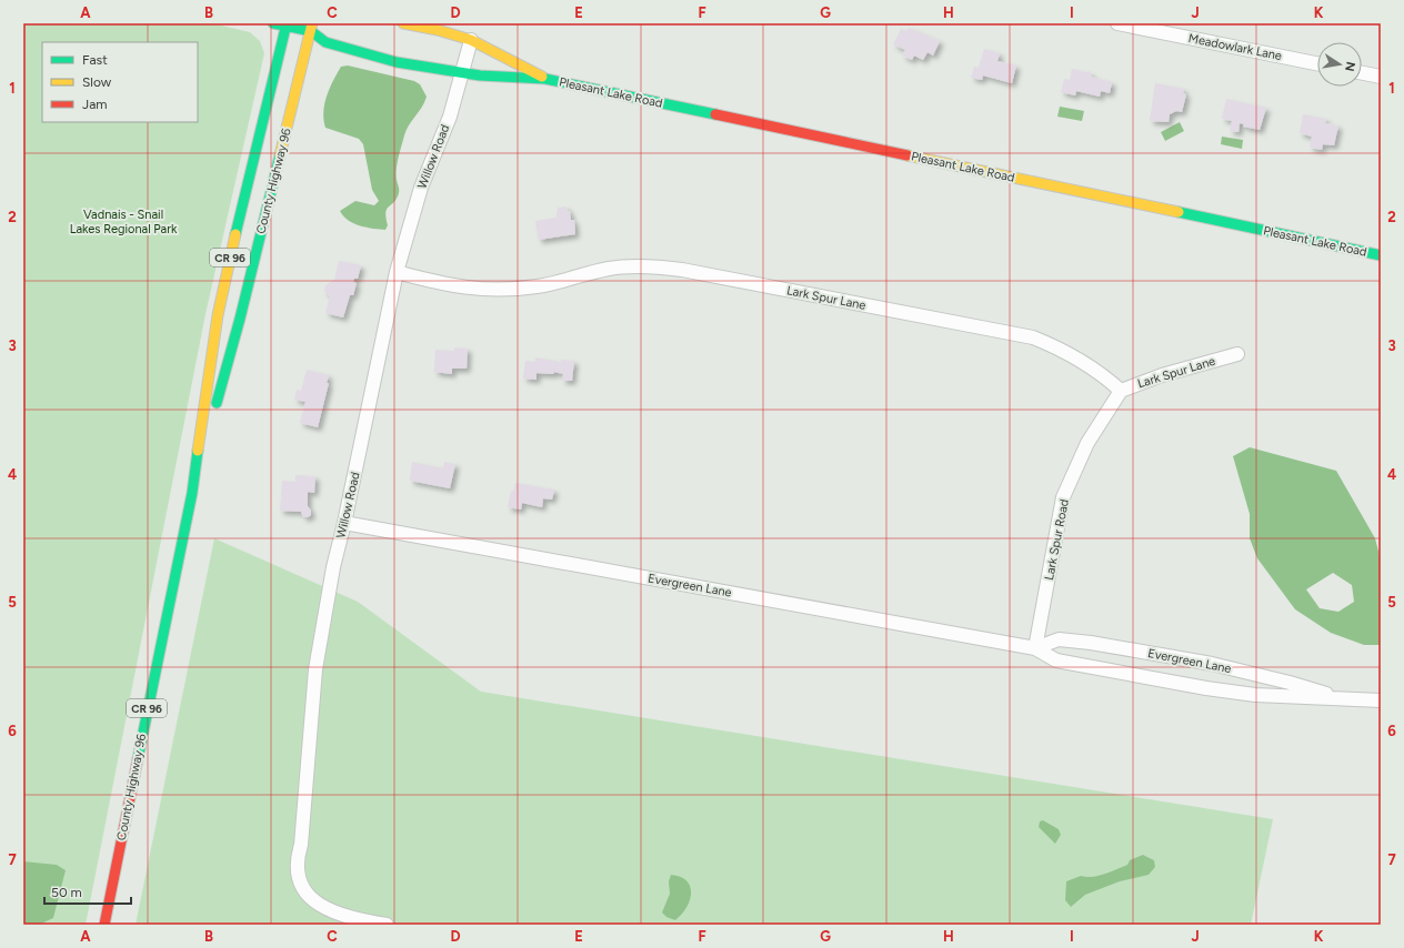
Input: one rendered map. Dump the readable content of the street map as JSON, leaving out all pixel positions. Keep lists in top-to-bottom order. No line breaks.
{"streets":{"main road":["Pleasant Lake Road","County Highway 96","CR 96"],"street":["Meadowlark Lane","Willow Road","Lark Spur Lane","Lark Spur Road","Evergreen Lane"]},"crossings":[["Pleasant Lake Road","Willow Road"],["Pleasant Lake Road","County Highway 96"],["Willow Road","Lark Spur Lane"],["Willow Road","Evergreen Lane"],["Lark Spur Lane","Lark Spur Road"],["Lark Spur Road","Evergreen Lane"]],"parks":["Vadnais - Snail Lakes Regional Park"],"legend":["Fast","Slow","Jam"],"scale_bar":"50 m","north":"right","grid":{"columns":["A","B","C","D","E","F","G","H","I","J","K"],"rows":["1","2","3","4","5","6","7"]}}
